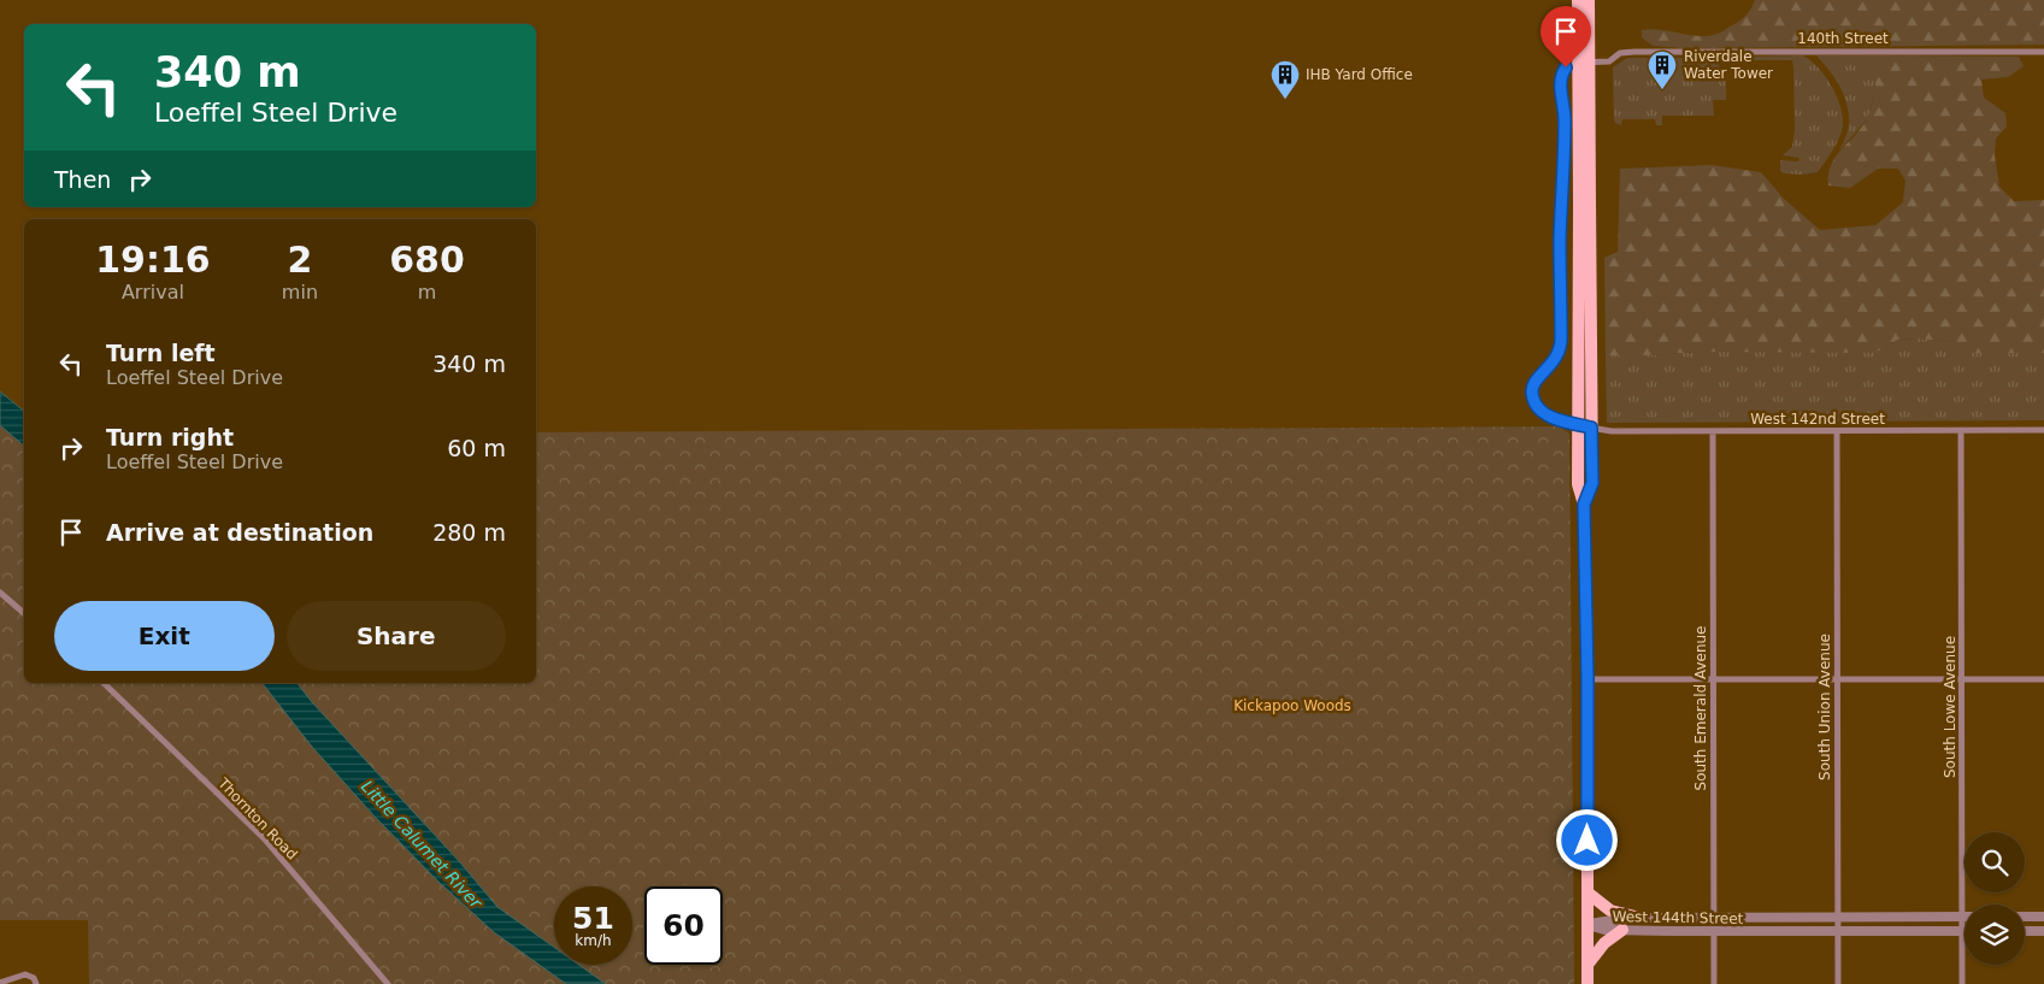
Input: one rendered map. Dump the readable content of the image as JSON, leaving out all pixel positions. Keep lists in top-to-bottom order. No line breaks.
{"streets":{"street":["140th Street","West 142nd Street","South Union Avenue","South Lowe Avenue","South Emerald Avenue","Thornton Road","West 144th Street"]},"crossings":[["140th Street","West 142nd Street"],["West 142nd Street","South Union Avenue"],["West 142nd Street","South Lowe Avenue"],["West 142nd Street","South Emerald Avenue"],["South Union Avenue","West 144th Street"],["South Lowe Avenue","West 144th Street"],["South Emerald Avenue","West 144th Street"]],"water":["Little Calumet River"],"parks":["Kickapoo Woods"],"places":{"building":["Riverdale Water Tower","IHB Yard Office"]},"page":{"turn":["340 m","Loeffel Steel Drive"],"then":"Then","eta":["19:16","Arrival","2","min","680","m"],"list":[{"name":"Turn left","note":"Loeffel Steel Drive","value":"340 m"},{"name":"Turn right","note":"Loeffel Steel Drive","value":"60 m"},{"name":"Arrive at destination","value":"280 m"}],"buttons":["Exit","Share"],"speed":"51 km/h","limit":"60"}}
